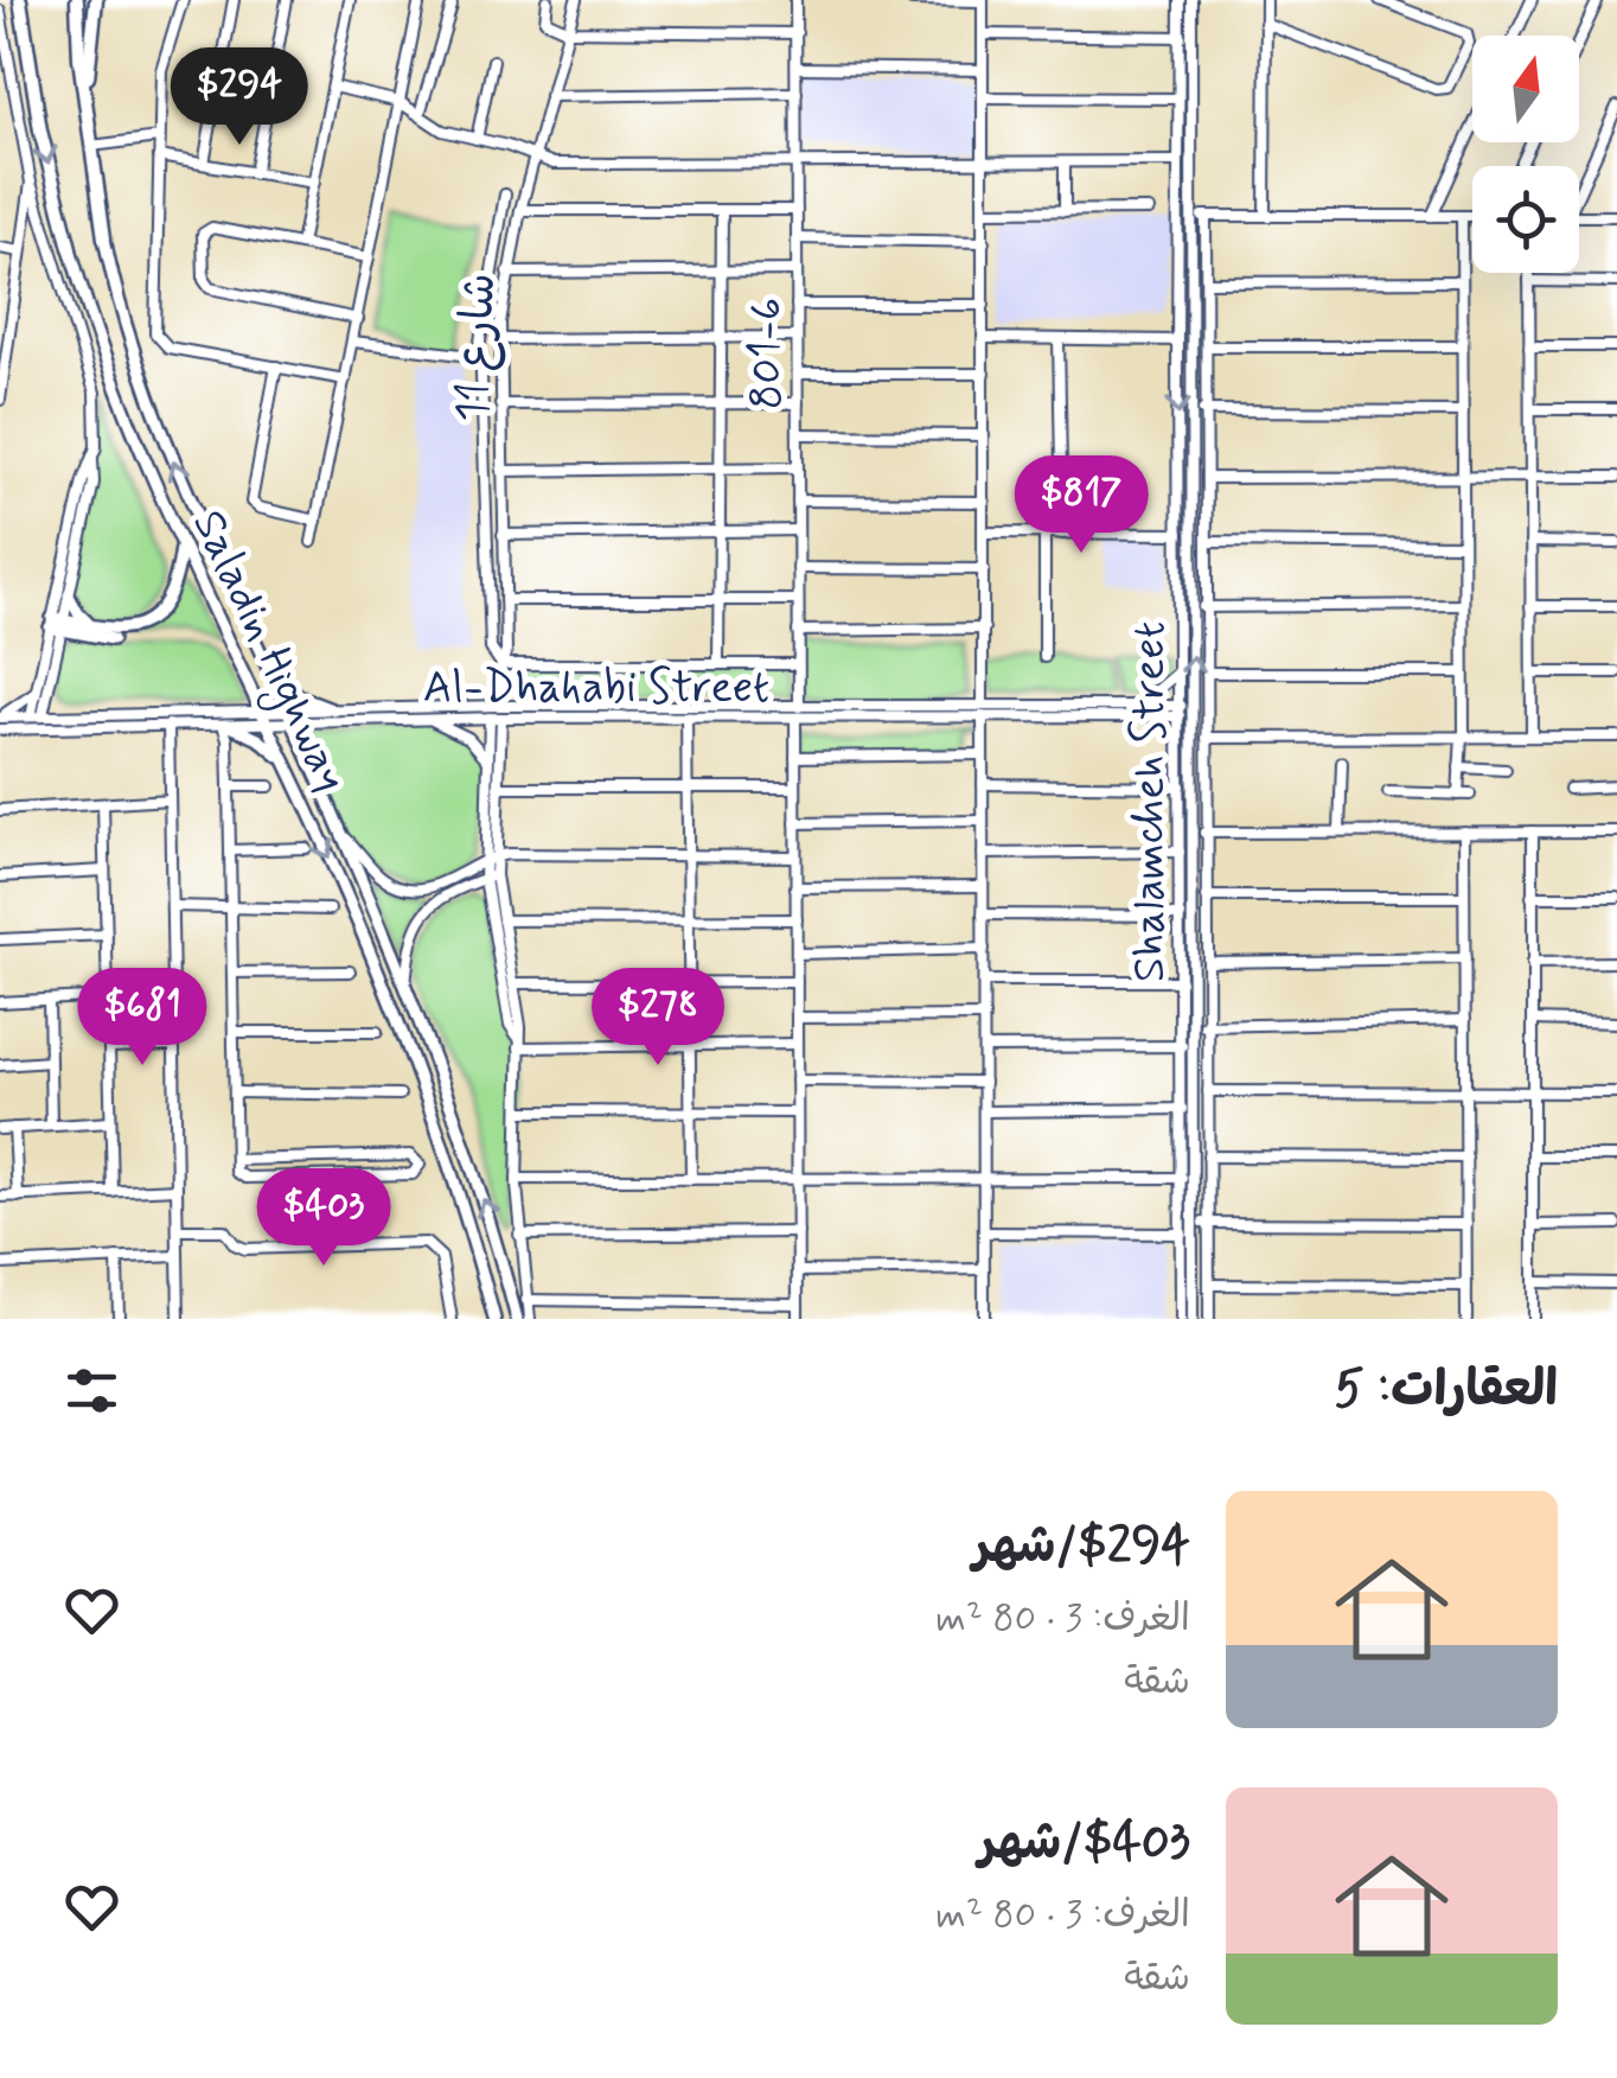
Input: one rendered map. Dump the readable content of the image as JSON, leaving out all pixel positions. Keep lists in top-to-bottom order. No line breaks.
{"streets":{"highway":["Saladin Highway"],"street":["شارع 11","801-6","Al-Dhahabi Street","Shalamcheh Street"]},"crossings":[["شارع 11","Al-Dhahabi Street"],["801-6","Al-Dhahabi Street"],["Saladin Highway","Al-Dhahabi Street"],["Al-Dhahabi Street","Shalamcheh Street"]],"north":"top","page":{"price":["$294","$817","$681","$278","$403"],"heading":"العقارات: 5","list":[{"name":"$294/شهر","note":"الغرف: 3 · 80 m² · شقة"},{"name":"$403/شهر","note":"الغرف: 3 · 80 m² · شقة"}]}}
